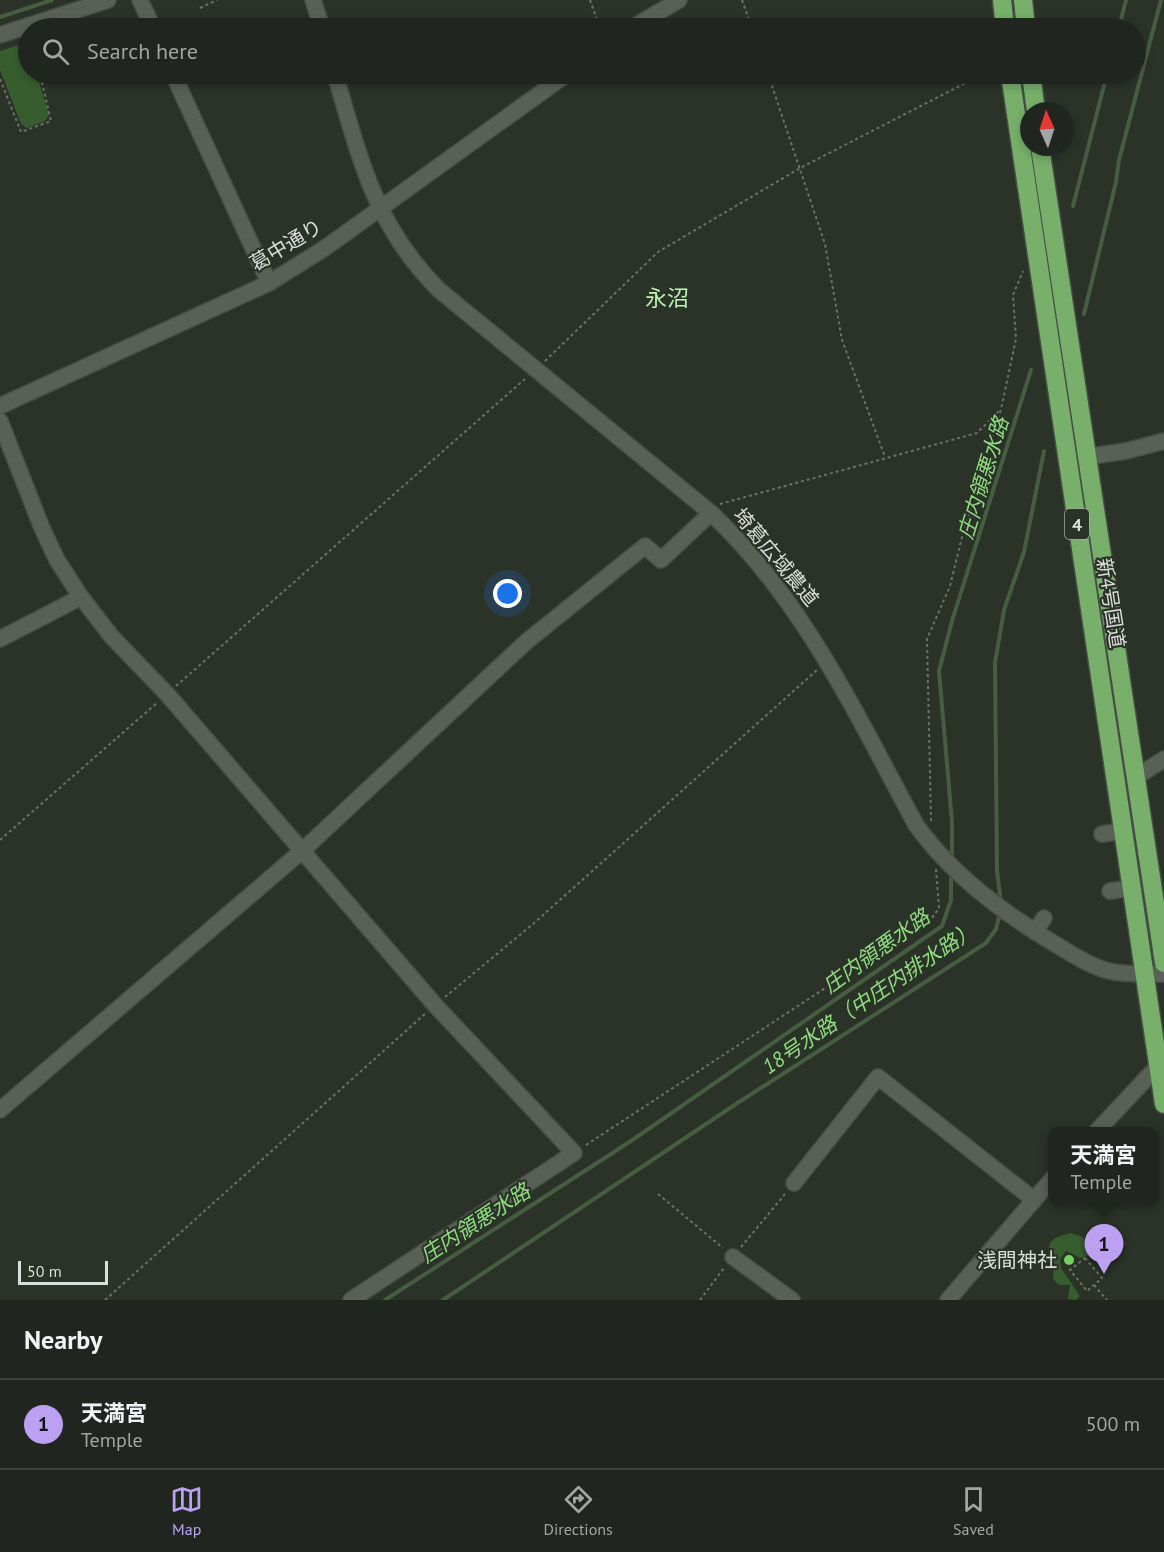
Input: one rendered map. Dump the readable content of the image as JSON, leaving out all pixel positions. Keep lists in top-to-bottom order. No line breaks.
{"streets":{"highway":["4","新4号国道"],"street":["葛中通り","埼葛広域農道"]},"crossings":[["葛中通り","埼葛広域農道"],["埼葛広域農道","新4号国道"]],"districts":["永沼"],"water":["庄内領悪水路","18号水路（中庄内排水路）"],"places":["浅間神社"],"scale_bar":"50 m","north":"top","page":{"search":"Search here","popup":["天満宮","Temple"],"pins":"1","scale":"50 m","heading":"Nearby","list":[{"mark":"1","name":"天満宮","note":"Temple","value":"500 m"}],"nav":["Map","Directions","Saved"]}}
